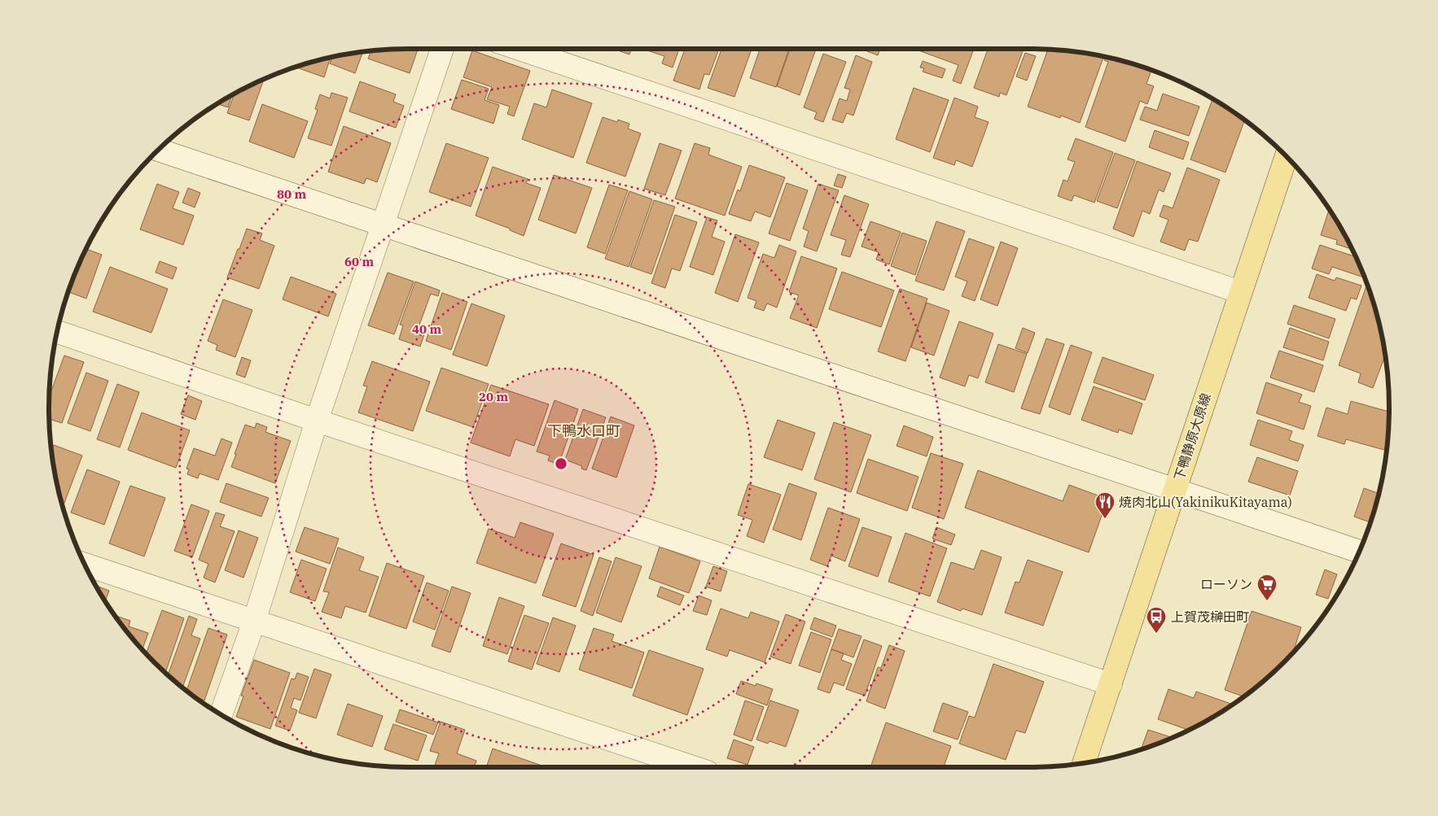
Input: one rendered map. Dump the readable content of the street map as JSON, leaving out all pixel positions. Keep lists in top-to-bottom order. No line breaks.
{"streets":{"main road":["下鴨静原大原線"]},"districts":["下鴨水口町"],"places":{"restaurant":["焼肉北山(YakinikuKitayama)"],"supermarket":["ローソン"],"bus stop":["上賀茂榊田町"]},"rings":["80 m","60 m","40 m","20 m"]}
